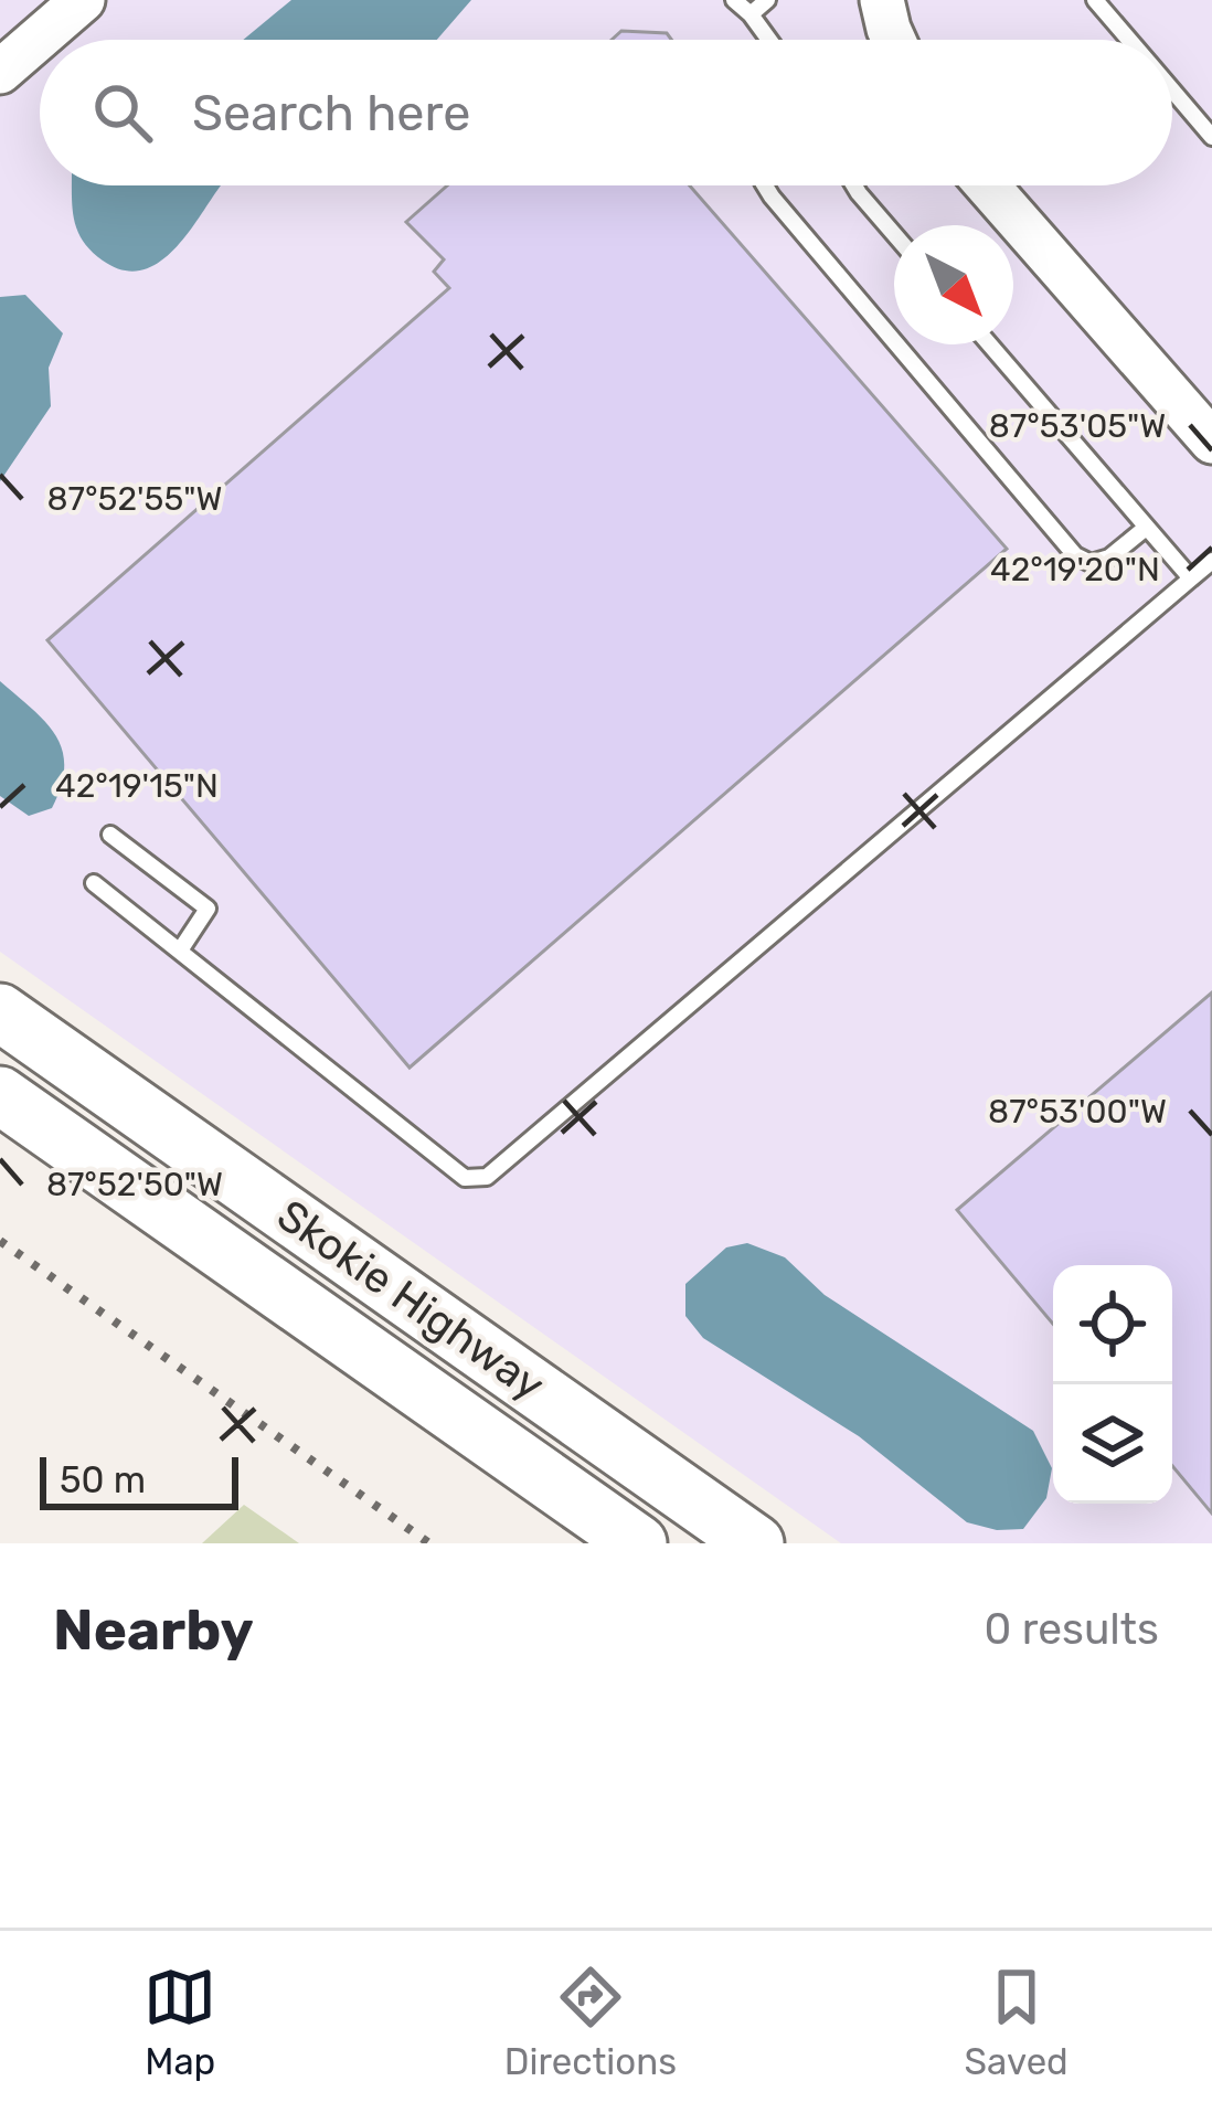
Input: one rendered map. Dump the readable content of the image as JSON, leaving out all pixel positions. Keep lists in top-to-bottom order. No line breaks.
{"streets":{"highway":["Skokie Highway"]},"scale_bar":"50 m","north":"bottom right","page":{"search":"Search here","scale":"50 m","heading":["Nearby","0 results"],"nav":["Map","Directions","Saved"]},"coordinates":["87°53'05\"W","87°52'55\"W","42°19'20\"N","42°19'15\"N","87°53'00\"W","87°52'50\"W"]}
